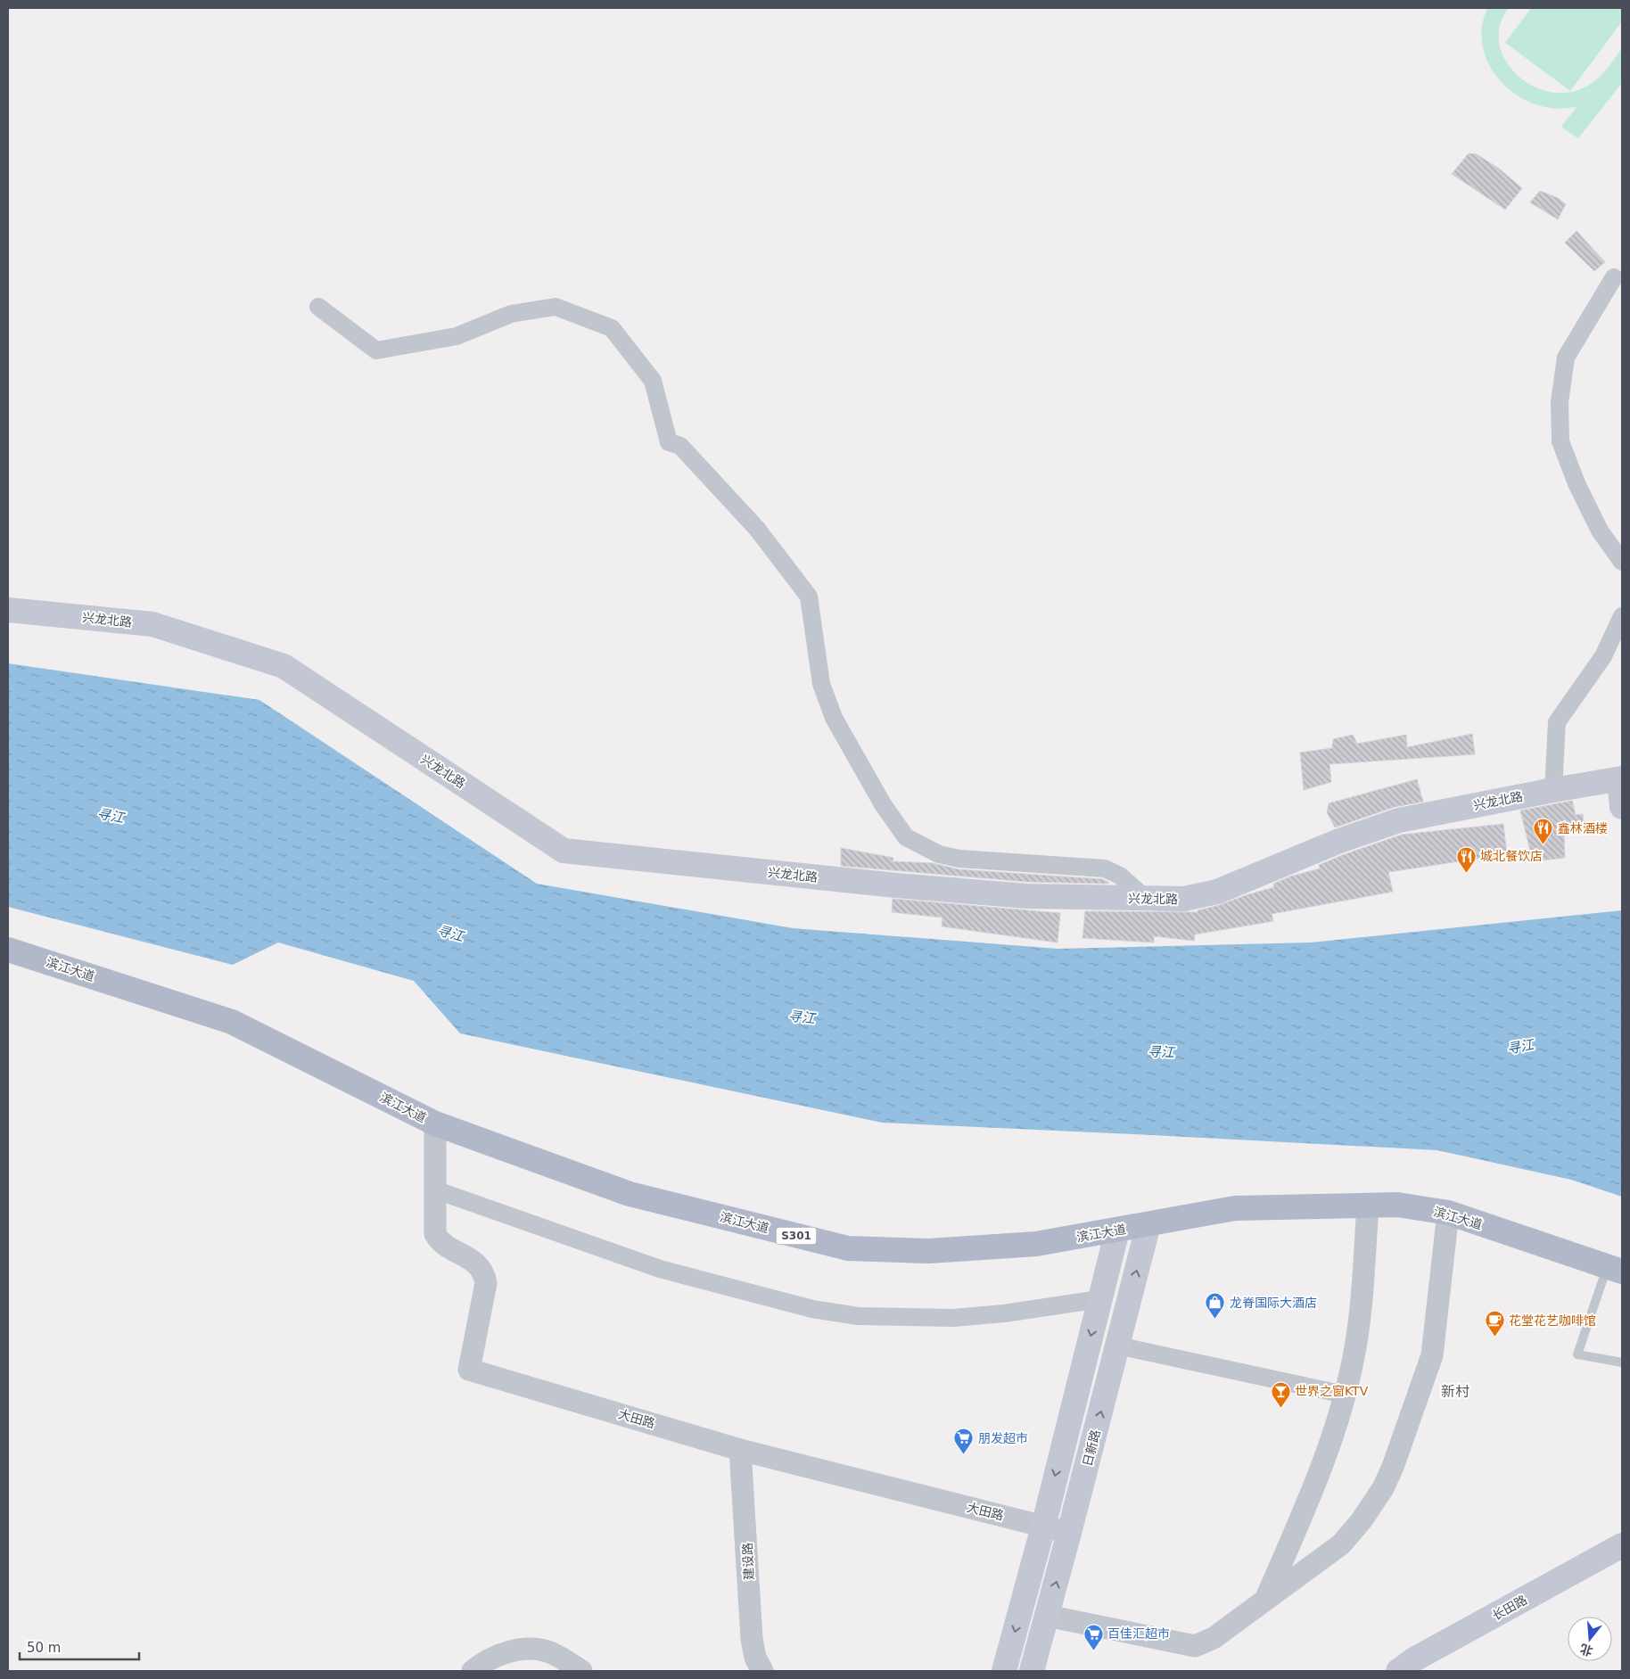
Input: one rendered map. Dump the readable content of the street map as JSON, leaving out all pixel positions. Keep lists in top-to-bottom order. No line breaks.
{"streets":{"main road":["兴龙北路","滨江大道","S301","日新路","长田路"],"street":["大田路","建设路"]},"crossings":[["滨江大道","大田路"],["滨江大道","日新路"],["大田路","日新路"],["大田路","建设路"]],"districts":["新村"],"water":["寻江"],"places":{"restaurant":["鑫林酒楼","城北餐饮店"],"shop":["龙脊国际大酒店"],"cafe":["花堂花艺咖啡馆"],"bar":["世界之窗KTV"],"supermarket":["朋发超市","百佳汇超市"]},"scale_bar":"50 m","north":"bottom"}
